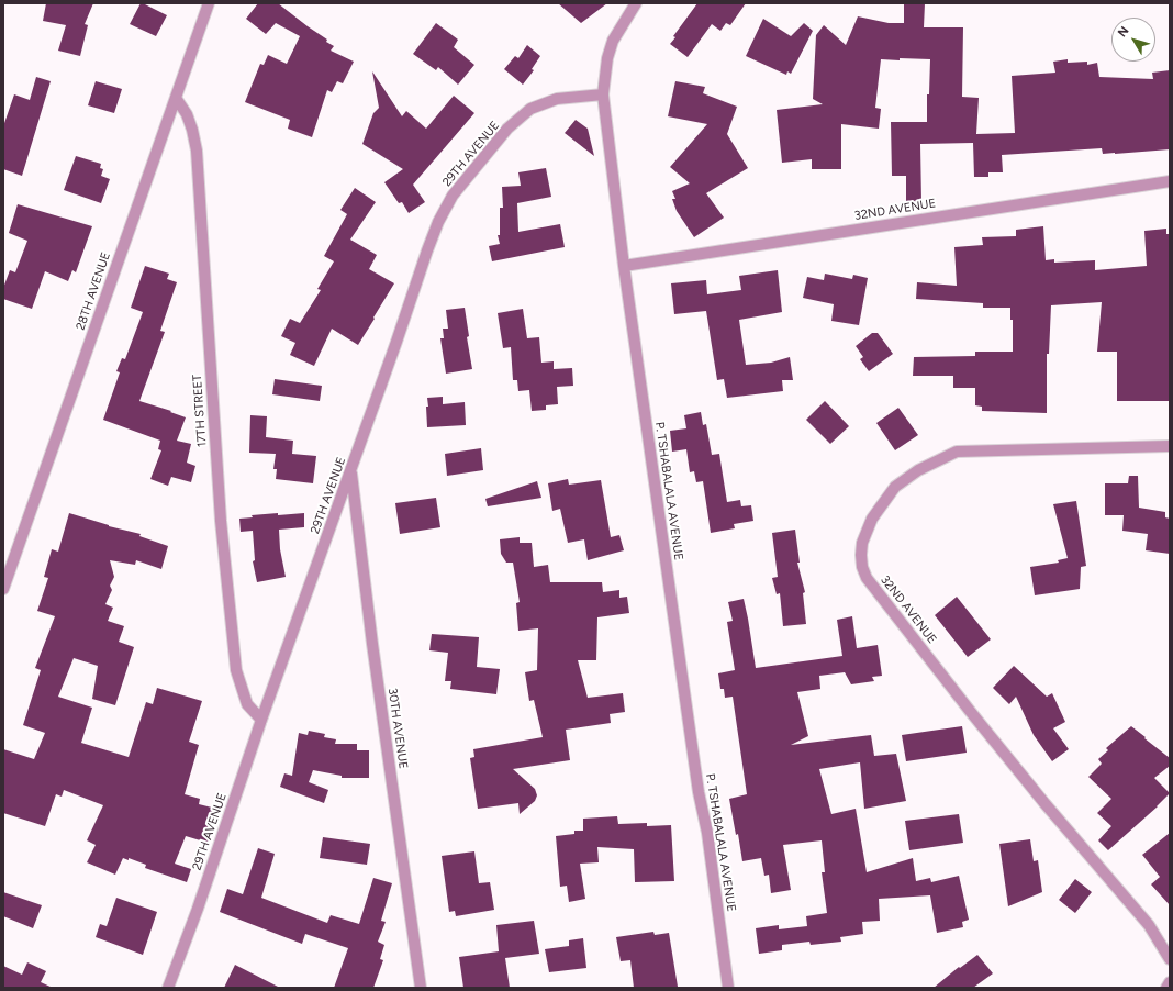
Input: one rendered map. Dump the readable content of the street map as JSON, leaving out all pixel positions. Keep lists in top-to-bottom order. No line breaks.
{"streets":{"street":["29TH AVENUE","32ND AVENUE","28TH AVENUE","17TH STREET","P. TSHABALALA AVENUE","30TH AVENUE"]},"crossings":[["29TH AVENUE","17TH STREET"],["29TH AVENUE","P. TSHABALALA AVENUE"],["29TH AVENUE","30TH AVENUE"],["32ND AVENUE","P. TSHABALALA AVENUE"],["28TH AVENUE","17TH STREET"]],"north":"top left"}
